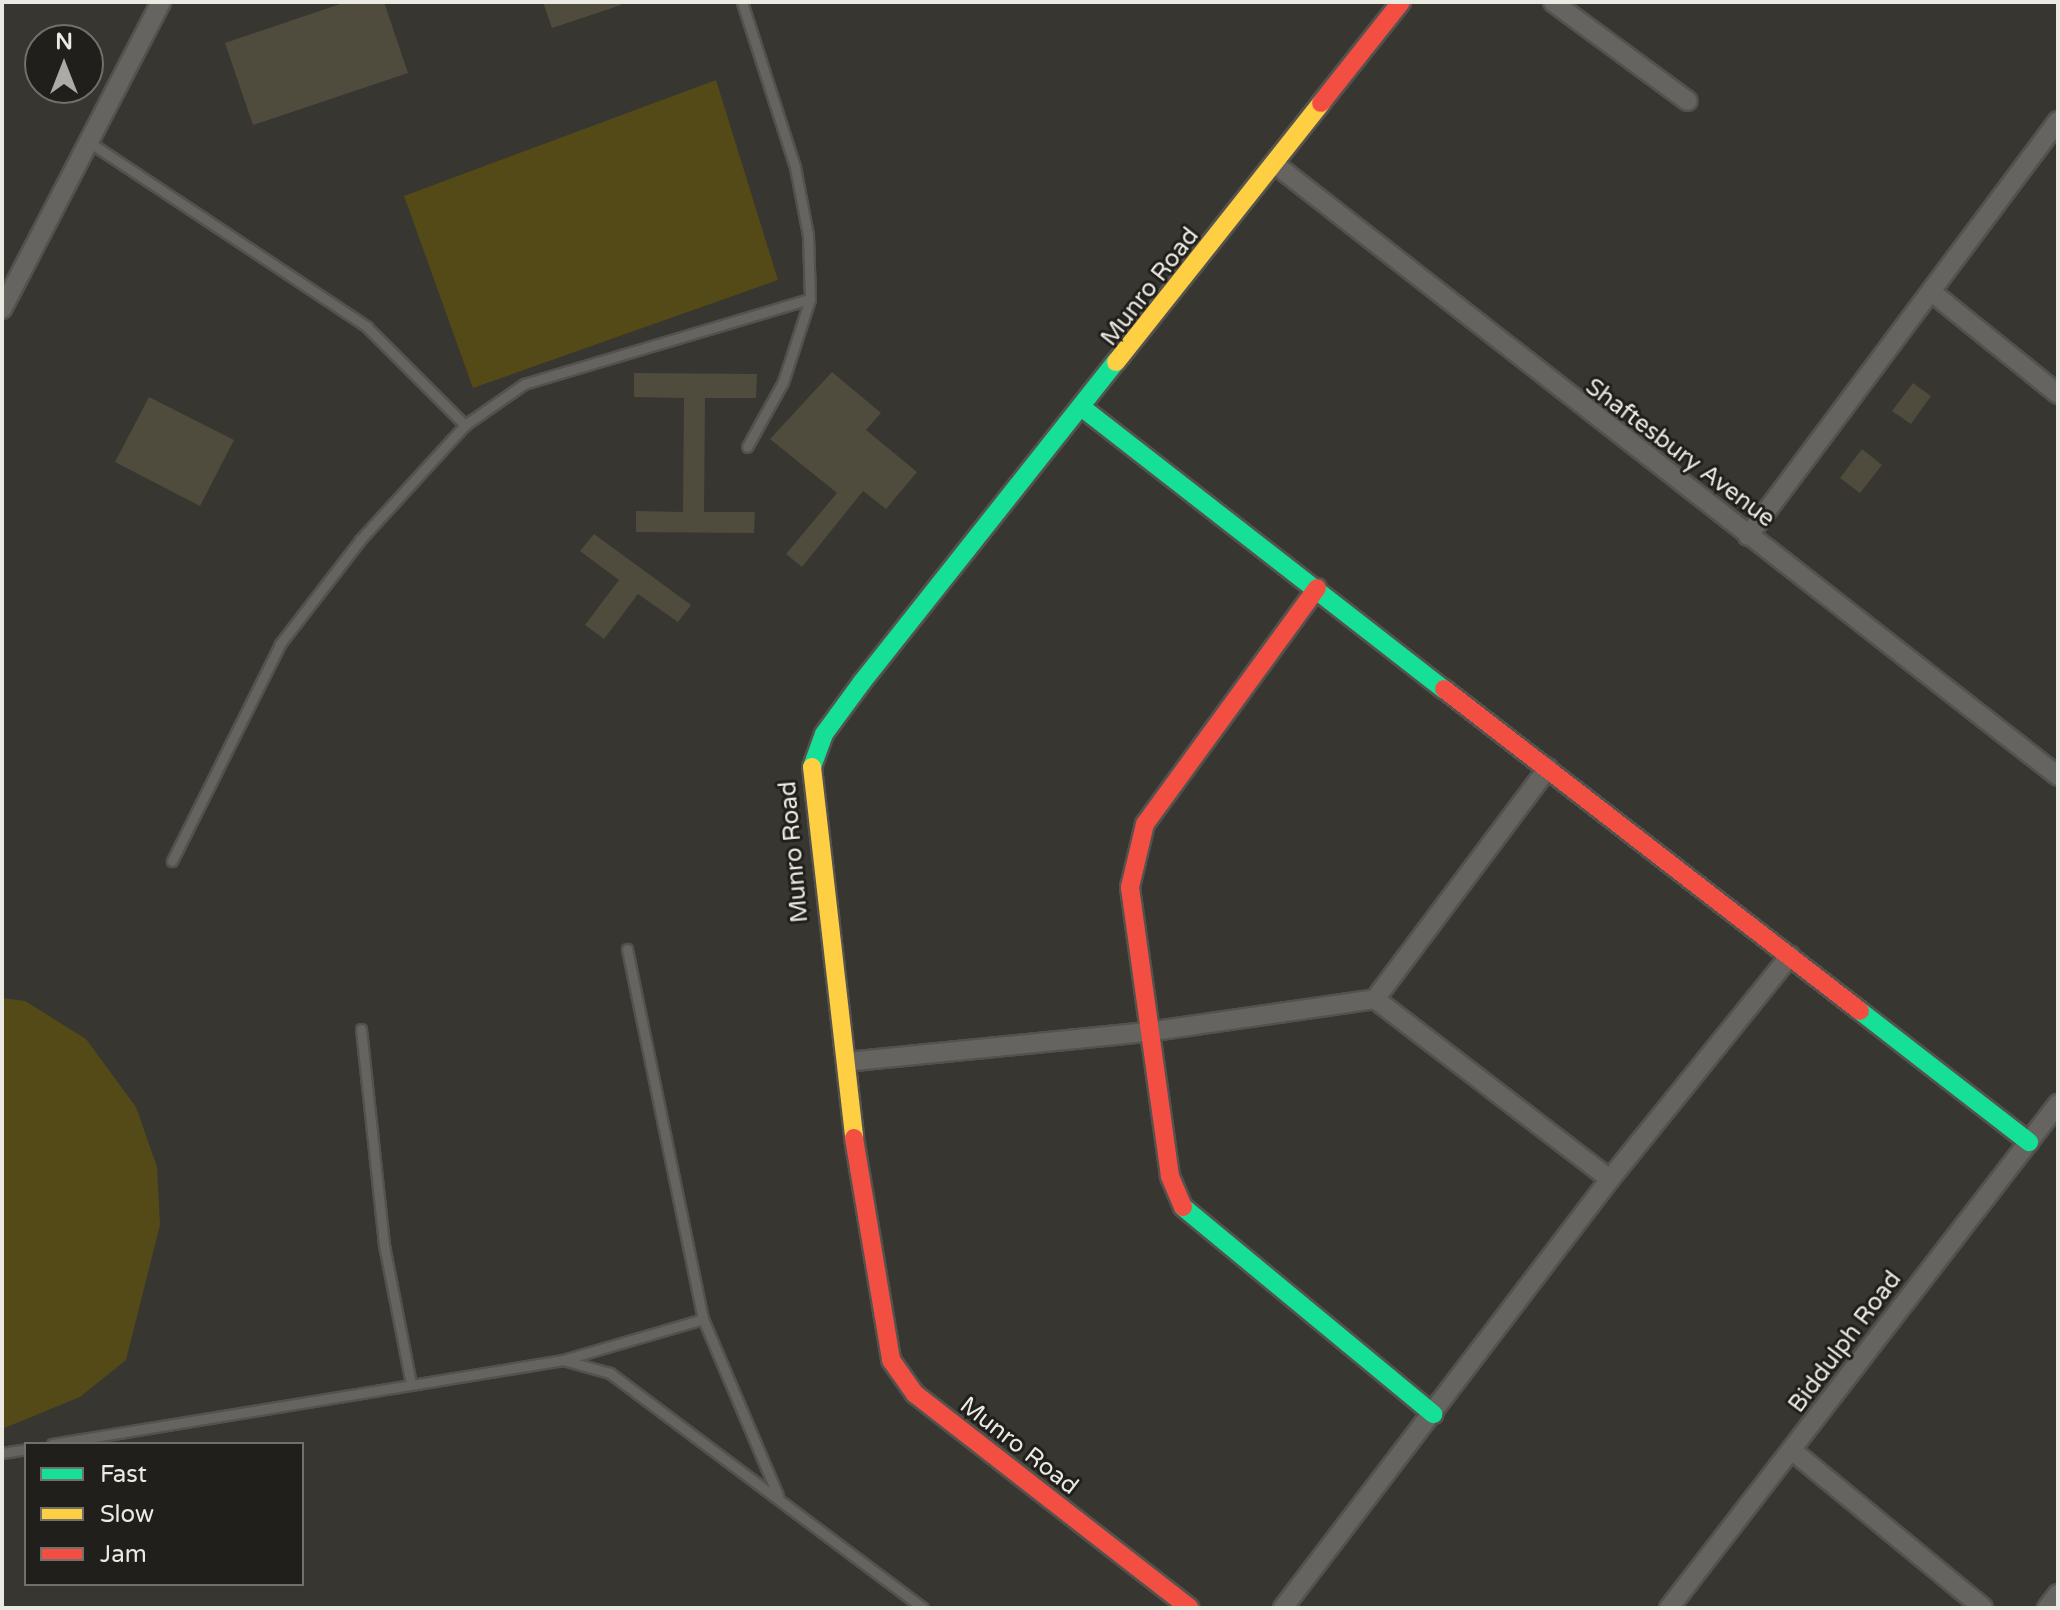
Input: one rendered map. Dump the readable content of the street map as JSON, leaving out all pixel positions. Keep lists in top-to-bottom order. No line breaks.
{"streets":{"street":["Munro Road","Shaftesbury Avenue","Biddulph Road"]},"crossings":[["Munro Road","Shaftesbury Avenue"]],"legend":["Fast","Slow","Jam"],"north":"top"}
